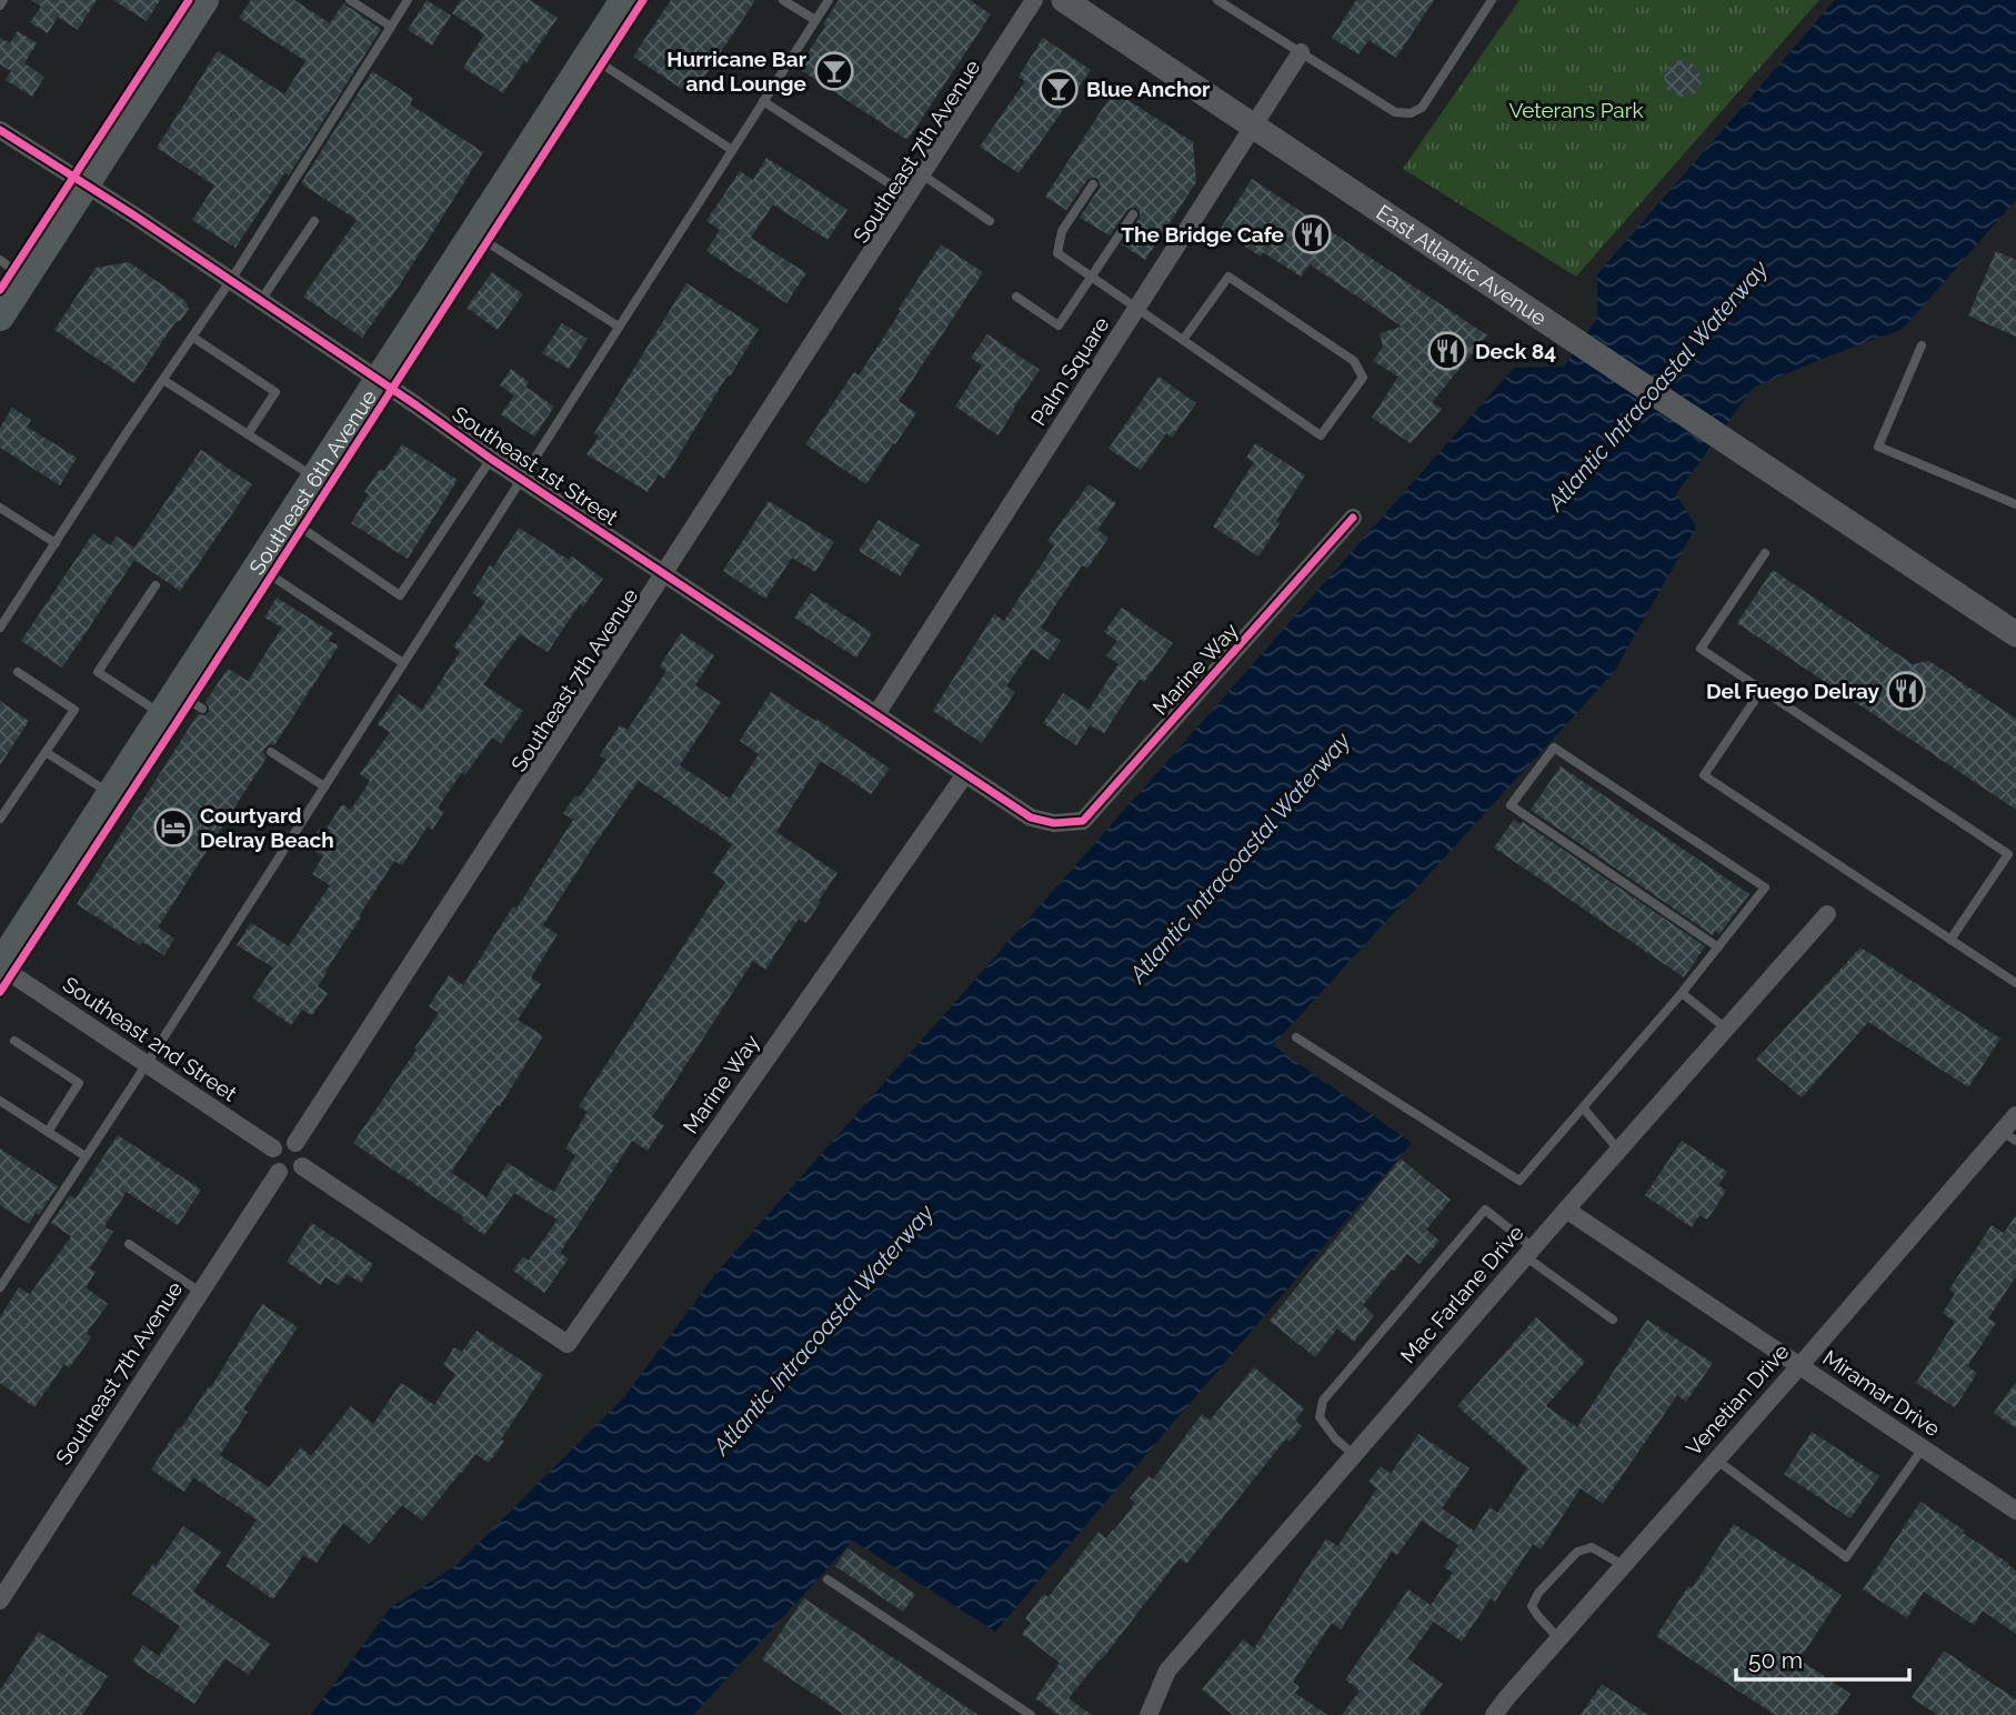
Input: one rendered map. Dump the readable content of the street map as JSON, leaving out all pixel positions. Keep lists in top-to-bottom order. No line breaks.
{"streets":{"main road":["East Atlantic Avenue","Southeast 6th Avenue"],"street":["Southeast 7th Avenue","Palm Square","Southeast 1st Street","Marine Way","Southeast 2nd Street","Mac Farlane Drive","Miramar Drive","Venetian Drive"]},"crossings":[["Southeast 7th Avenue","Southeast 1st Street"],["Southeast 7th Avenue","Marine Way"],["Southeast 7th Avenue","Southeast 2nd Street"],["East Atlantic Avenue","Palm Square"],["Palm Square","Southeast 1st Street"],["Southeast 1st Street","Southeast 6th Avenue"],["Southeast 1st Street","Marine Way"],["Southeast 6th Avenue","Southeast 2nd Street"],["Marine Way","Southeast 2nd Street"],["Mac Farlane Drive","Miramar Drive"],["Miramar Drive","Venetian Drive"]],"water":["Atlantic Intracoastal Waterway"],"parks":["Veterans Park"],"places":{"bar":["Hurricane Bar and Lounge","Blue Anchor"],"restaurant":["The Bridge Cafe","Deck 84","Del Fuego Delray"],"hotel":["Courtyard Delray Beach"]},"scale_bar":"50 m"}
